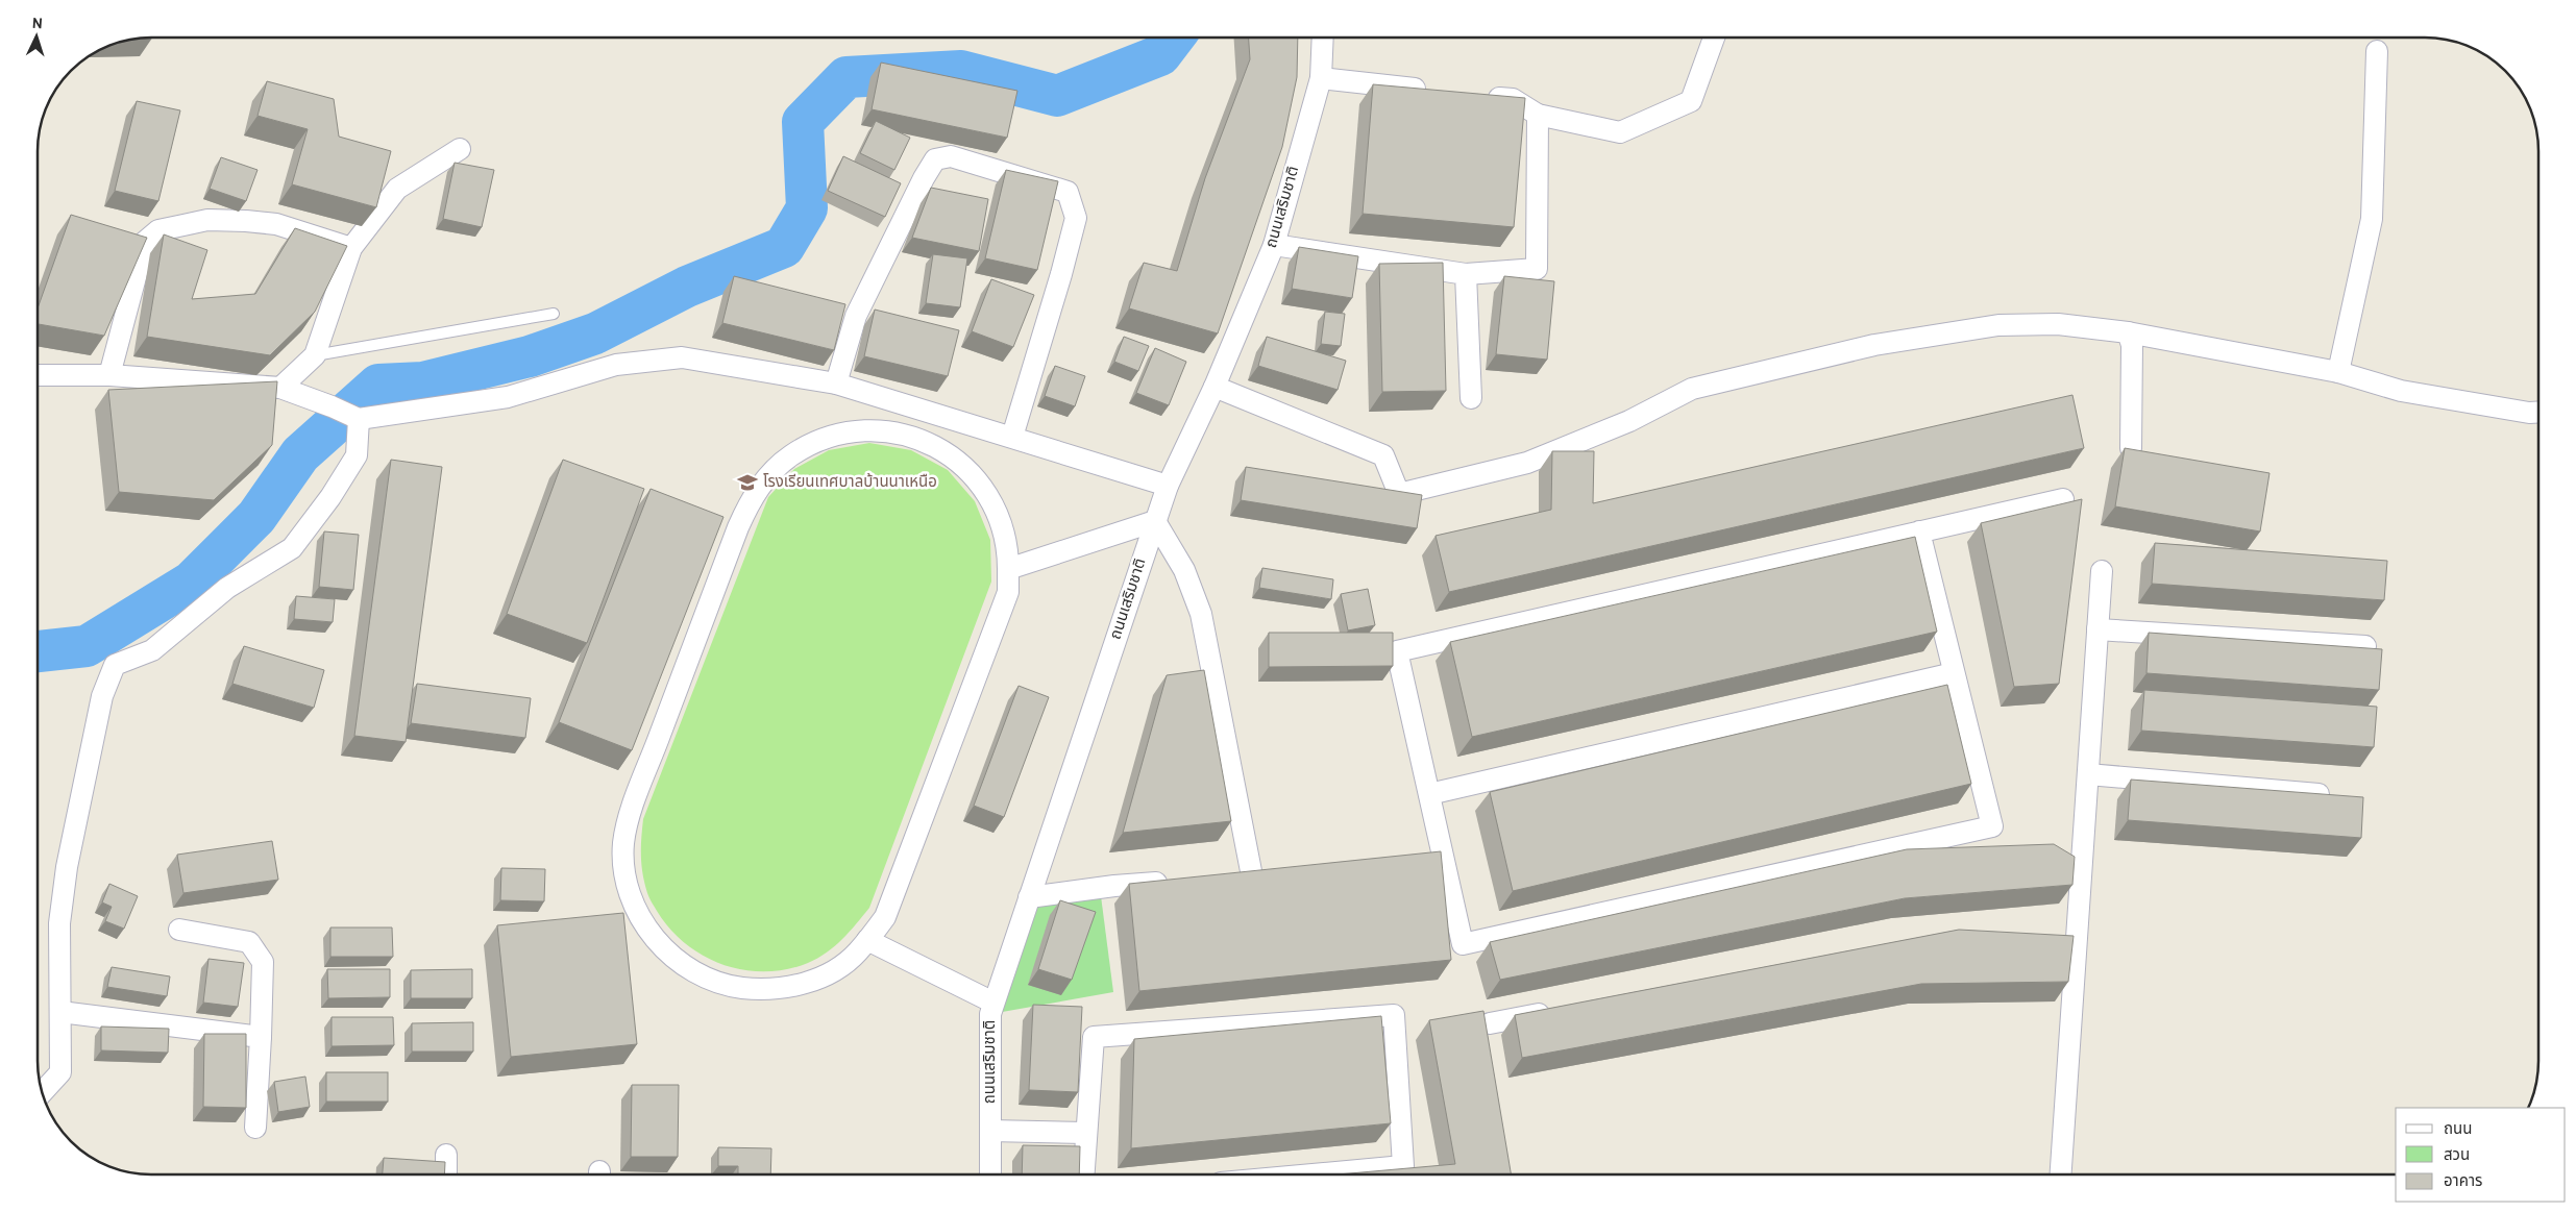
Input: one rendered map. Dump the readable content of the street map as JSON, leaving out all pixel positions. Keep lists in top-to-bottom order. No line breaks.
{"streets":{"street":["ถนนเสริมชาติ"]},"places":{"school or university":["โรงเรียนเทศบาลบ้านนาเหนือ"]},"legend":["ถนน","สวน","อาคาร"],"north":"top"}
